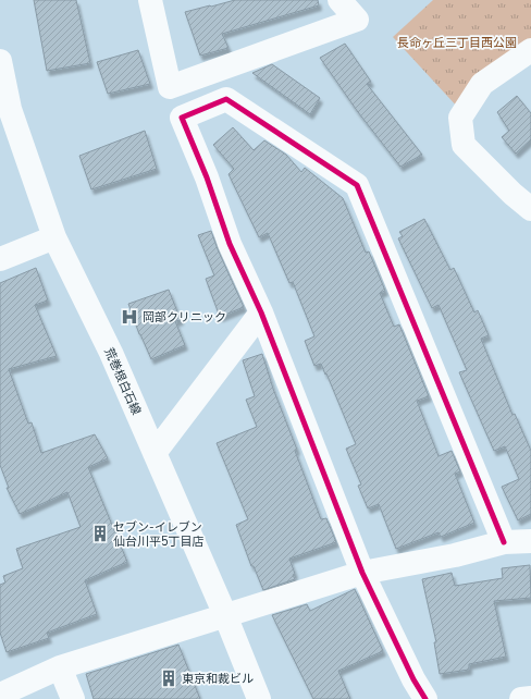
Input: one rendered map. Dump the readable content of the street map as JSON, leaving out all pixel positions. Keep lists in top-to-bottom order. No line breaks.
{"streets":{"street":["荒巻根白石線"]},"parks":["長命ヶ丘三丁目西公園"],"places":{"hospital":["岡部クリニック"],"building":["セブン-イレブン 仙台川平5丁目店","東京和裁ビル"]}}
